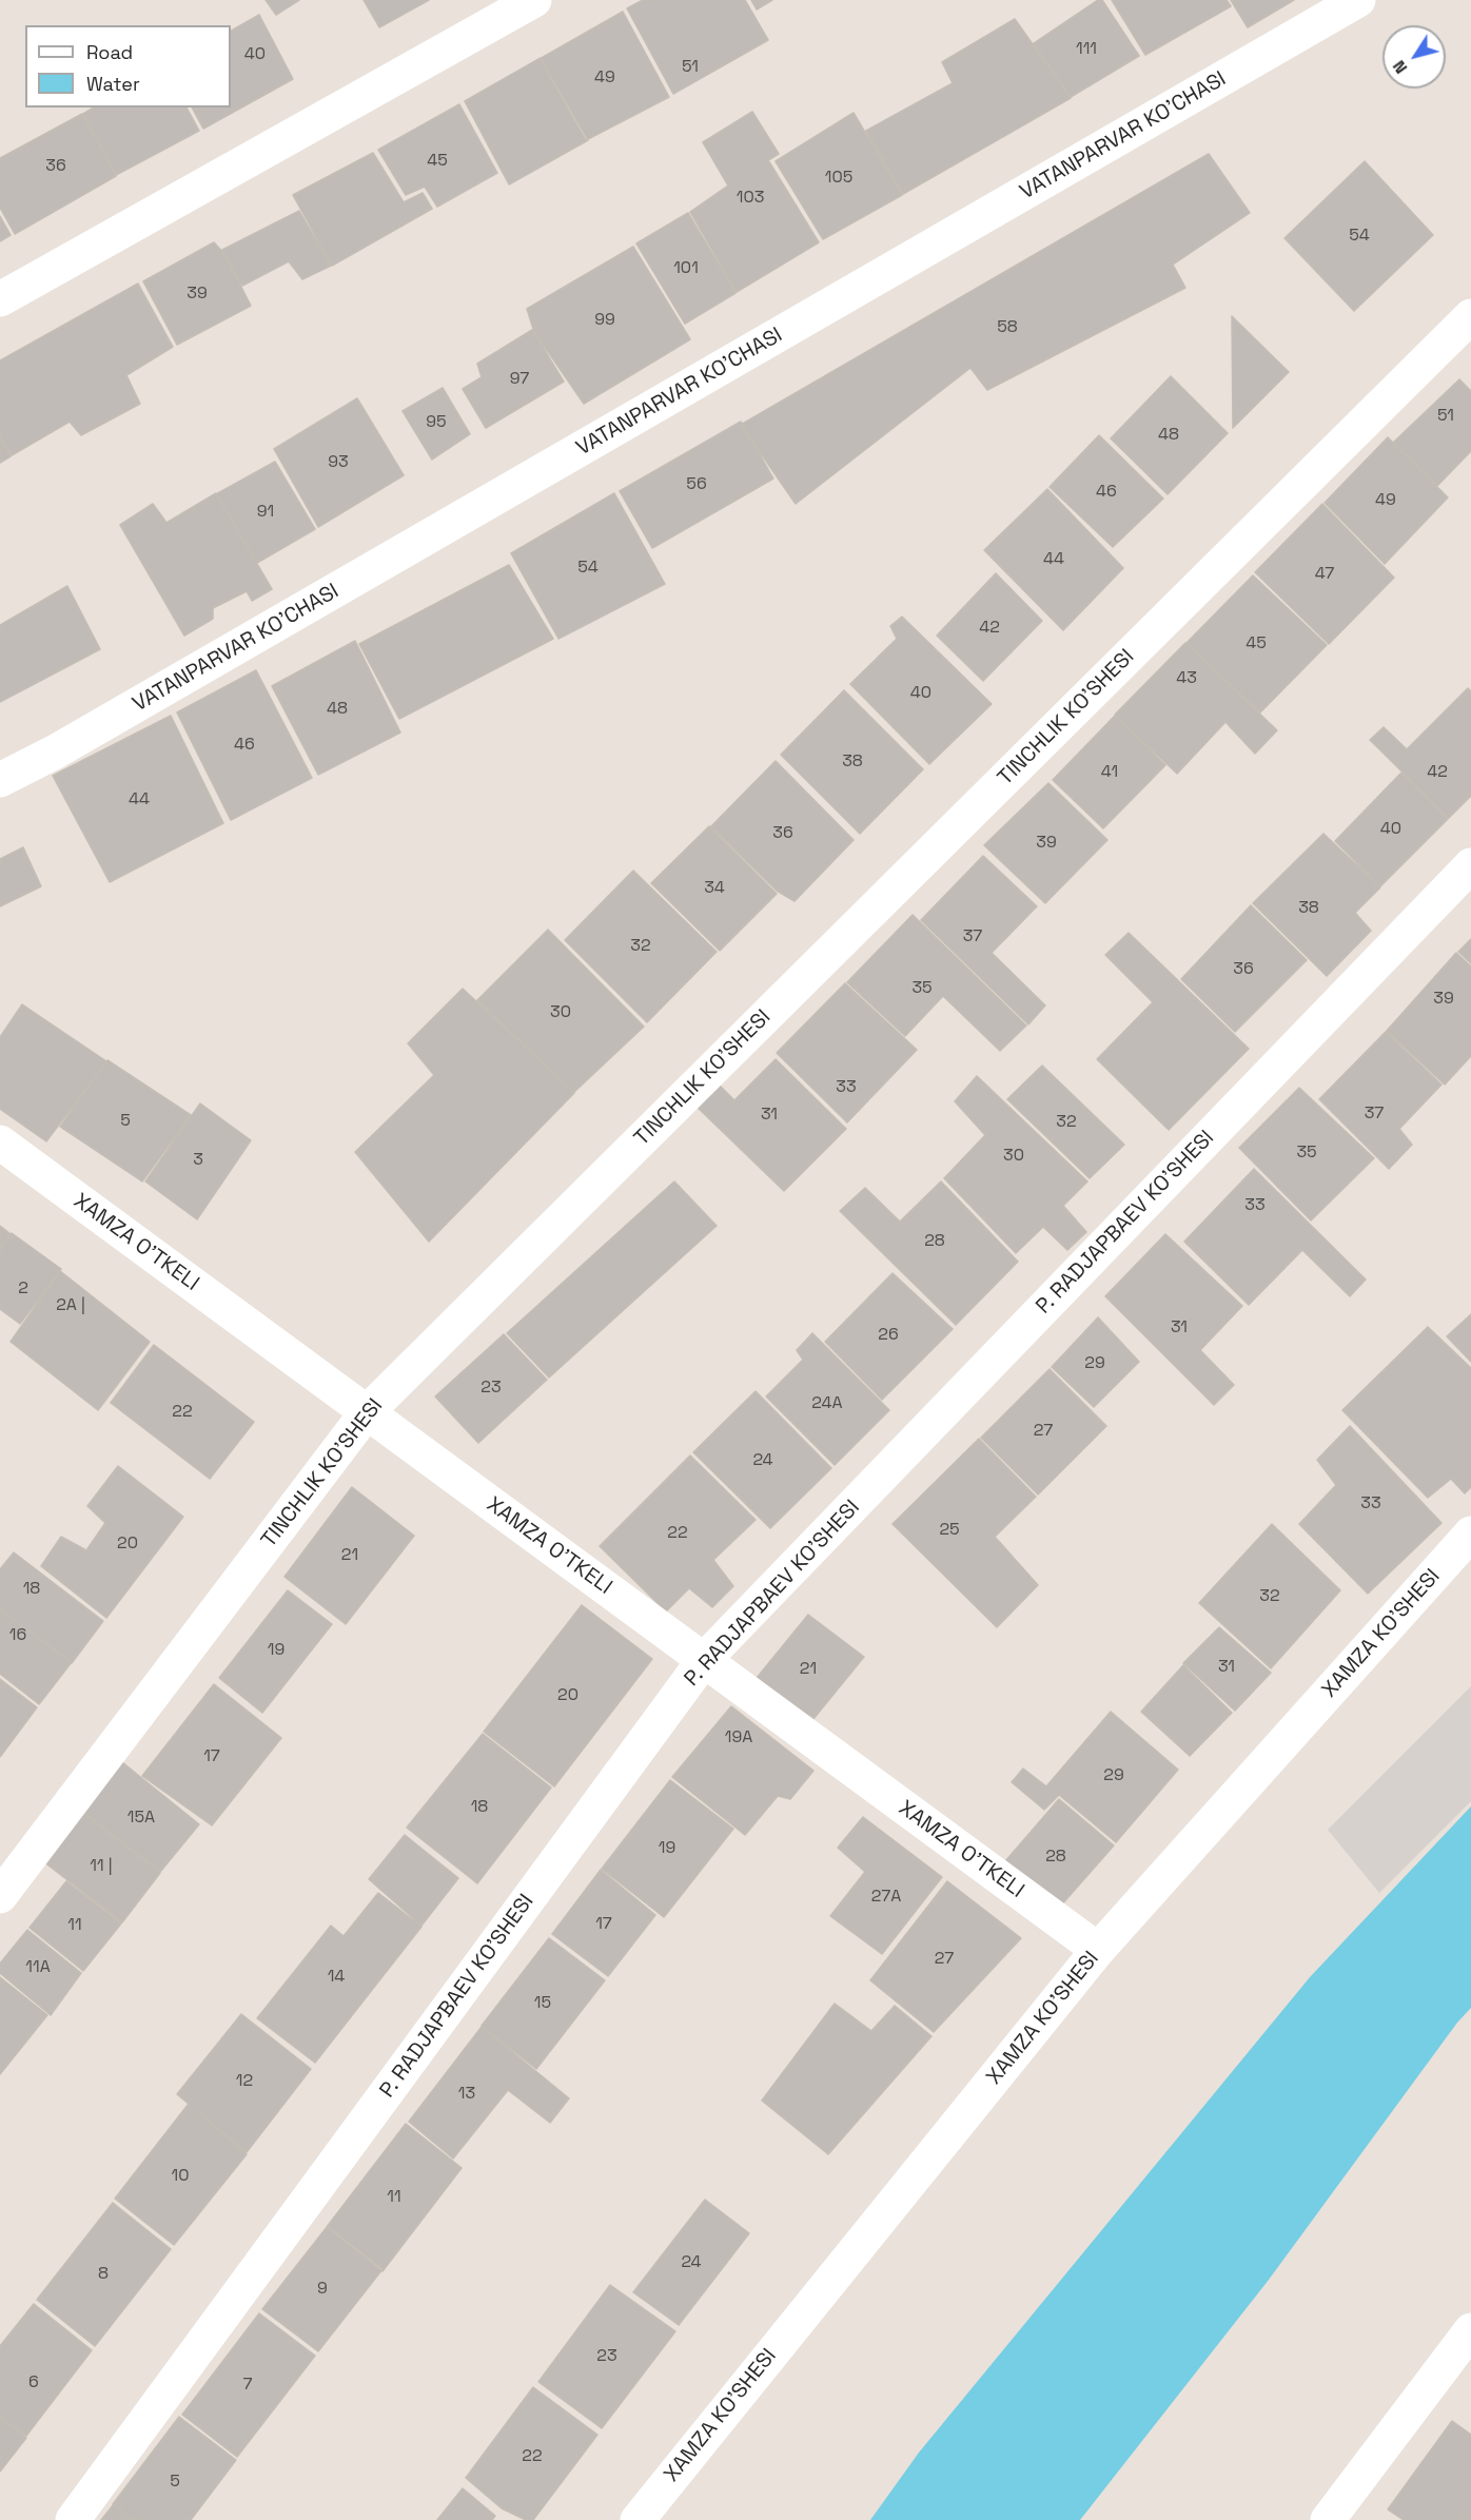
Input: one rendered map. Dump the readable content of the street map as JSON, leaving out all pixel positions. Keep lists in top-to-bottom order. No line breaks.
{"streets":{"street":["VATANPARVAR KO'CHASI","TINCHLIK KO'SHESI","P. RADJAPBAEV KO'SHESI","XAMZA O'TKELI","XAMZA KO'SHESI"]},"crossings":[["TINCHLIK KO'SHESI","XAMZA O'TKELI"],["P. RADJAPBAEV KO'SHESI","XAMZA O'TKELI"],["XAMZA O'TKELI","XAMZA KO'SHESI"]],"house_numbers":["111","40","51","49","45","36","105","103","54","101","39","99","58","97","51","95","48","93","56","46","49","91","44","54","47","42","45","43","40","48","46","38","41","42","44","40","36","39","34","38","37","32","36","35","39","30","33","37","31","5","32","35","30","3","33","28","2","2A |","31","26","29","23","24A","22","27","24","33","25","22","20","21","18","32","16","19","31","21","20","19A","17","29","18","15A","19","28","11 |","27A","17","11","27","11A","14","15","12","13","10","11","24","8","9","23","6","7","22","5"],"legend":["Road","Water"],"north":"bottom left"}
